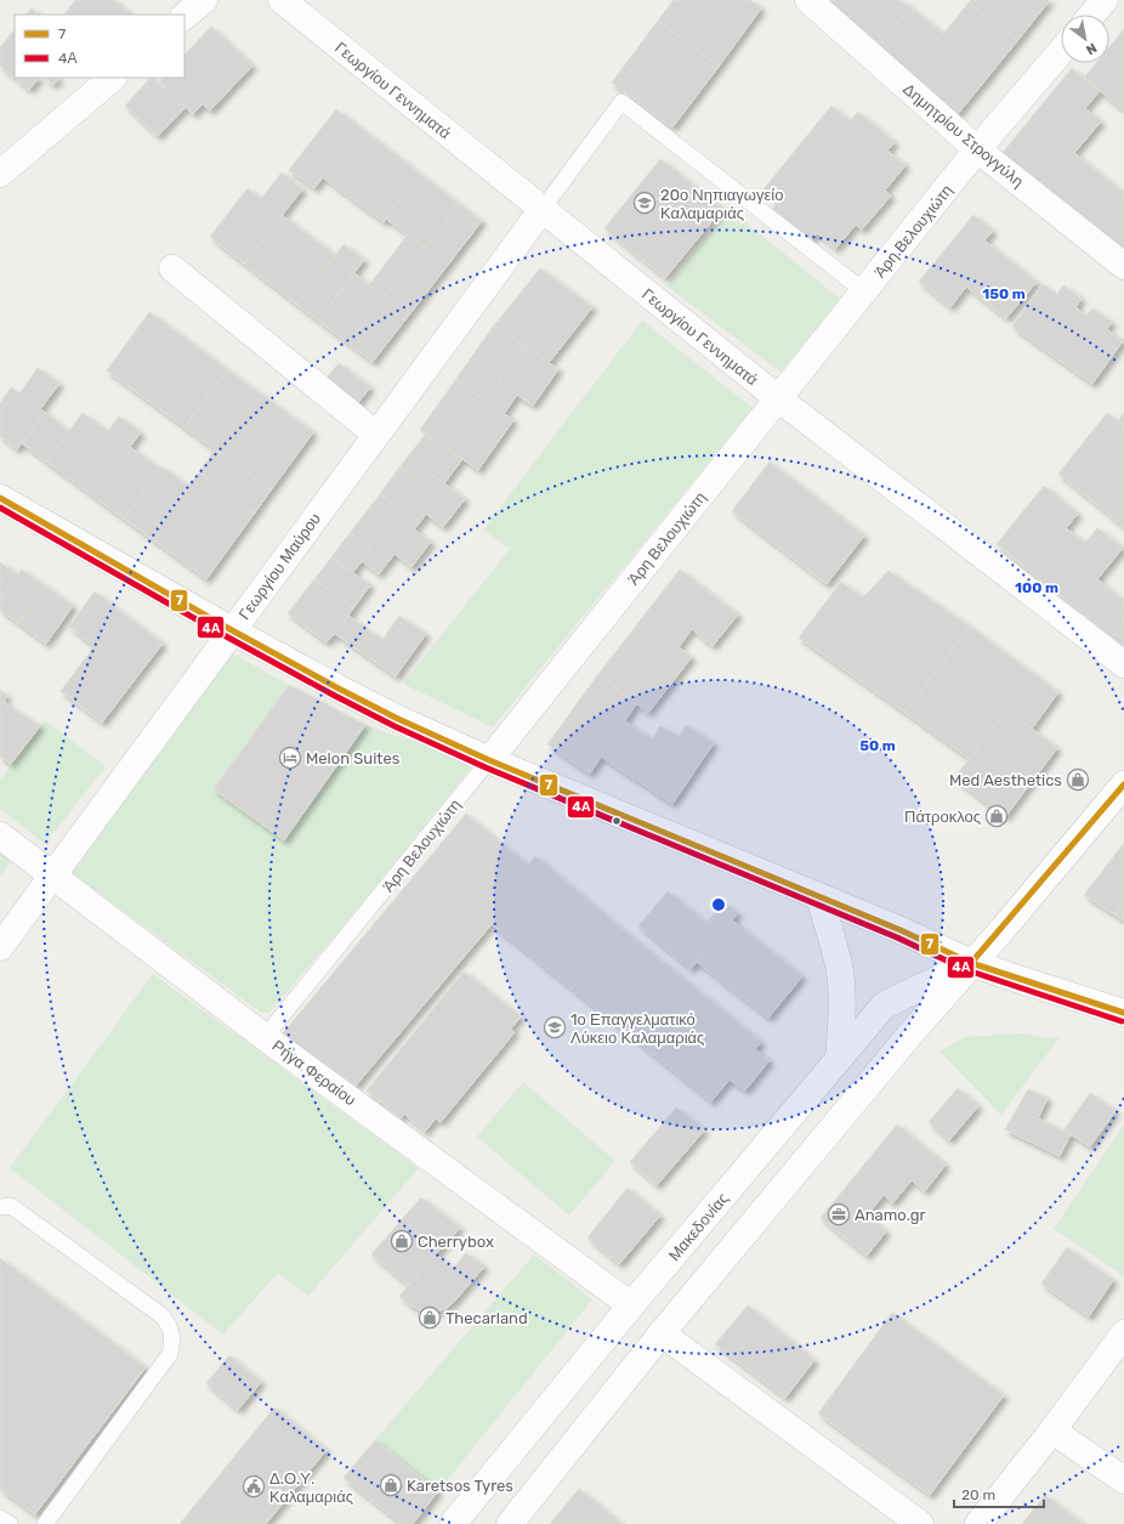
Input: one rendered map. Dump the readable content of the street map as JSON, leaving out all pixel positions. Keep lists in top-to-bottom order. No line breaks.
{"streets":{"street":["Γεωργίου Γεννηματά","Δημητρίου Στρογγύλη","Άρη Βελουχιώτη","Γεωργίου Μαύρου","Ρήγα Φεραίου","Μακεδονίας"]},"crossings":[["Γεωργίου Γεννηματά","Άρη Βελουχιώτη"],["Γεωργίου Γεννηματά","Γεωργίου Μαύρου"],["Δημητρίου Στρογγύλη","Άρη Βελουχιώτη"],["Άρη Βελουχιώτη","Ρήγα Φεραίου"],["Γεωργίου Μαύρου","Ρήγα Φεραίου"],["Ρήγα Φεραίου","Μακεδονίας"]],"places":{"school or university":["20ο Νηπιαγωγείο Καλαμαριάς","1ο Επαγγελματικό Λύκειο Καλαμαριάς"],"hotel":["Melon Suites"],"shop":["Med Aesthetics","Πάτροκλος","Cherrybox","Thecarland","Karetsos Tyres"],"office":["Anamo.gr"],"public building":["Δ.Ο.Υ. Καλαμαριάς"]},"lines":["transit line 7","transit line 4Α"],"legend":["7","4Α"],"scale_bar":"20 m","north":"bottom right","rings":["150 m","100 m","50 m"]}
